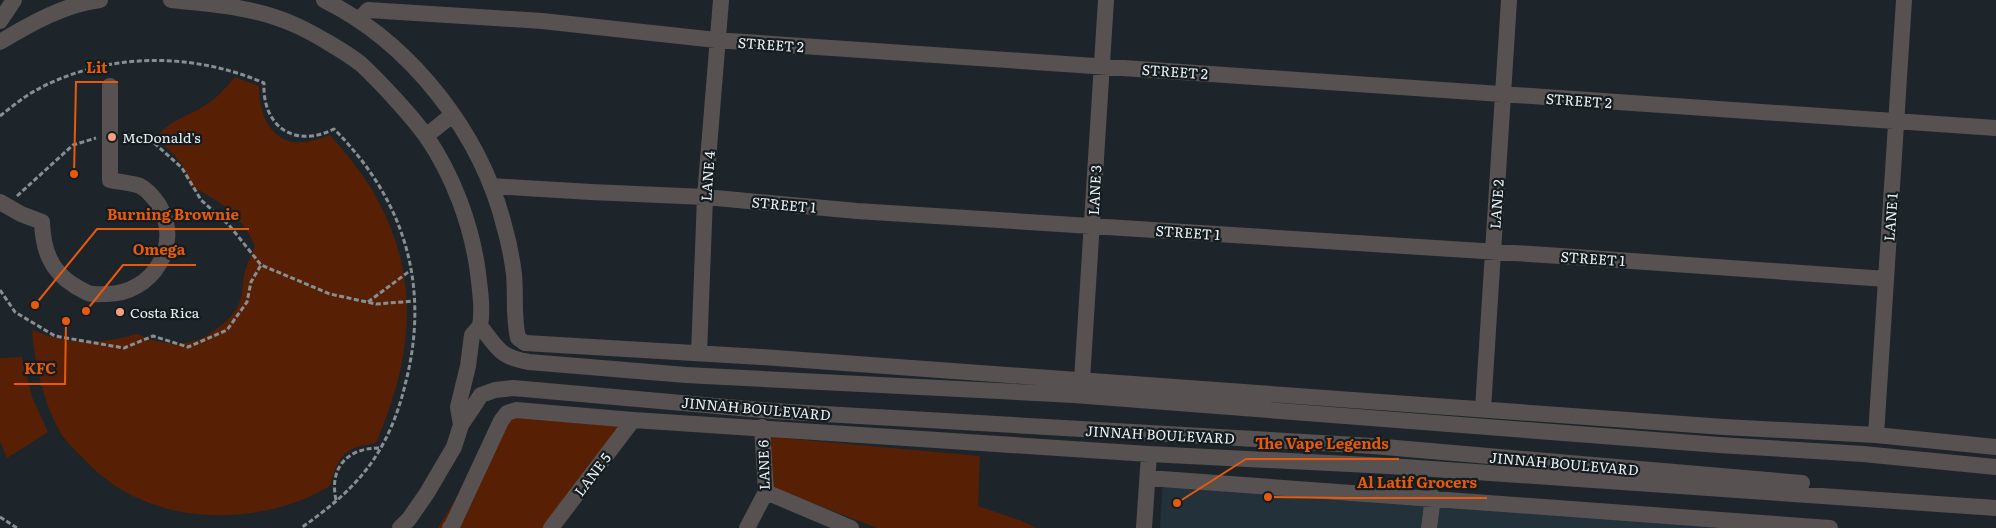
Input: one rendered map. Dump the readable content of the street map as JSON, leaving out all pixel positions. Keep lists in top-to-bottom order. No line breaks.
{"streets":{"street":["STREET 2","LANE 4","LANE 3","STREET 1","LANE 2","LANE 1","JINNAH BOULEVARD","LANE 6","LANE 5"]},"crossings":[["STREET 2","LANE 4"],["STREET 2","LANE 3"],["STREET 2","LANE 2"],["STREET 2","LANE 1"],["LANE 4","STREET 1"],["LANE 3","STREET 1"],["STREET 1","LANE 2"],["STREET 1","LANE 1"]],"places":["McDonald's","Lit","Burning Brownie","Omega","Costa Rica","KFC","Al Latif Grocers","The Vape Legends"]}
